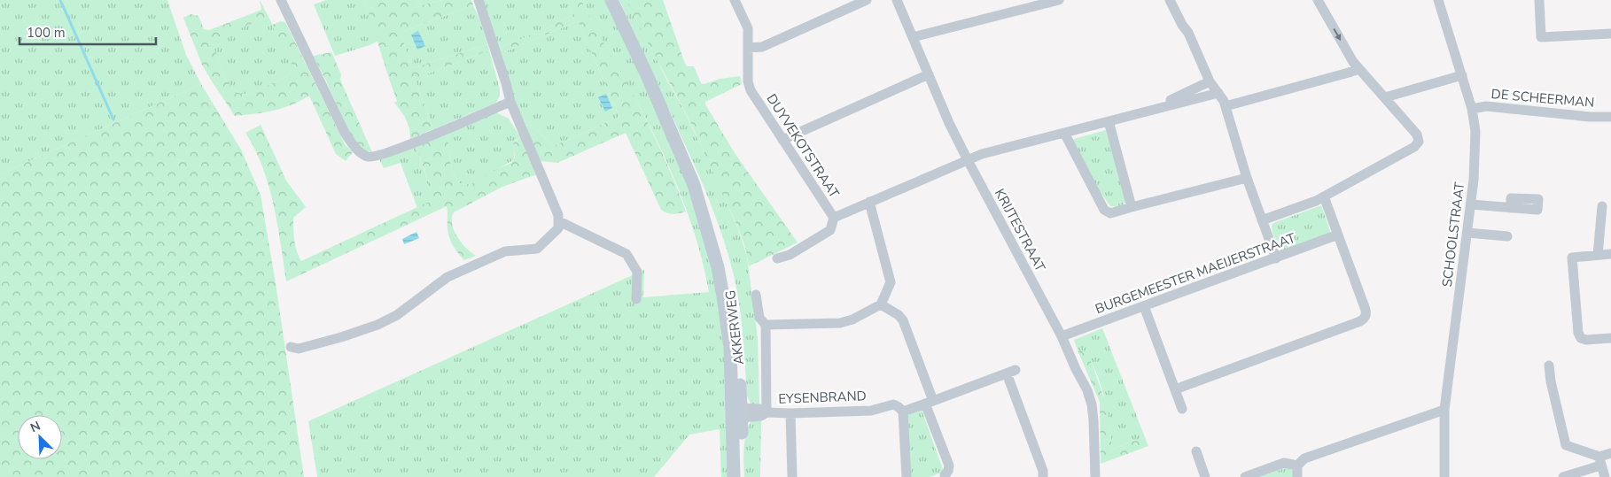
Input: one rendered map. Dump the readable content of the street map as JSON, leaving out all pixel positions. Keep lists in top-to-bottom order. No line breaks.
{"streets":{"main road":["AKKERWEG"],"street":["DE SCHEERMAN","DUYVEKOTSTRAAT","KRIJTESTRAAT","SCHOOLSTRAAT","BURGEMEESTER MAEIJERSTRAAT","EYSENBRAND"]},"crossings":[["DE SCHEERMAN","SCHOOLSTRAAT"],["DUYVEKOTSTRAAT","KRIJTESTRAAT"],["KRIJTESTRAAT","BURGEMEESTER MAEIJERSTRAAT"],["AKKERWEG","EYSENBRAND"]],"scale_bar":"100 m","north":"top left"}
